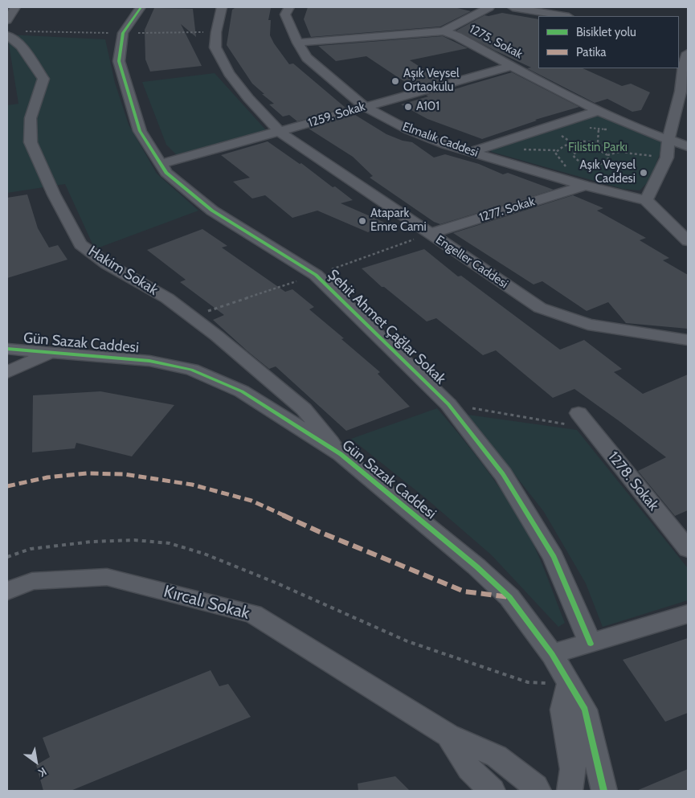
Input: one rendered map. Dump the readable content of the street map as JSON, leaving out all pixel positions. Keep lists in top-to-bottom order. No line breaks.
{"streets":{"street":["1275. Sokak","1259. Sokak","Elmalık Caddesi","1277. Sokak","Engeller Caddesi","Hakim Sokak","Şehit Ahmet Çağlar Sokak","Gün Sazak Caddesi","1278. Sokak","Kırcalı Sokak"]},"crossings":[["1275. Sokak","1259. Sokak"],["1275. Sokak","Elmalık Caddesi"],["1259. Sokak","Elmalık Caddesi"],["1259. Sokak","Engeller Caddesi"],["1259. Sokak","Şehit Ahmet Çağlar Sokak"],["Elmalık Caddesi","1277. Sokak"],["1277. Sokak","Engeller Caddesi"],["Hakim Sokak","Gün Sazak Caddesi"]],"parks":["Filistin Parkı"],"places":["Aşık Veysel Ortaokulu","A101","Aşık Veysel Caddesi","Atapark Emre Cami"],"legend":["Bisiklet yolu","Patika"],"north":"bottom right"}
